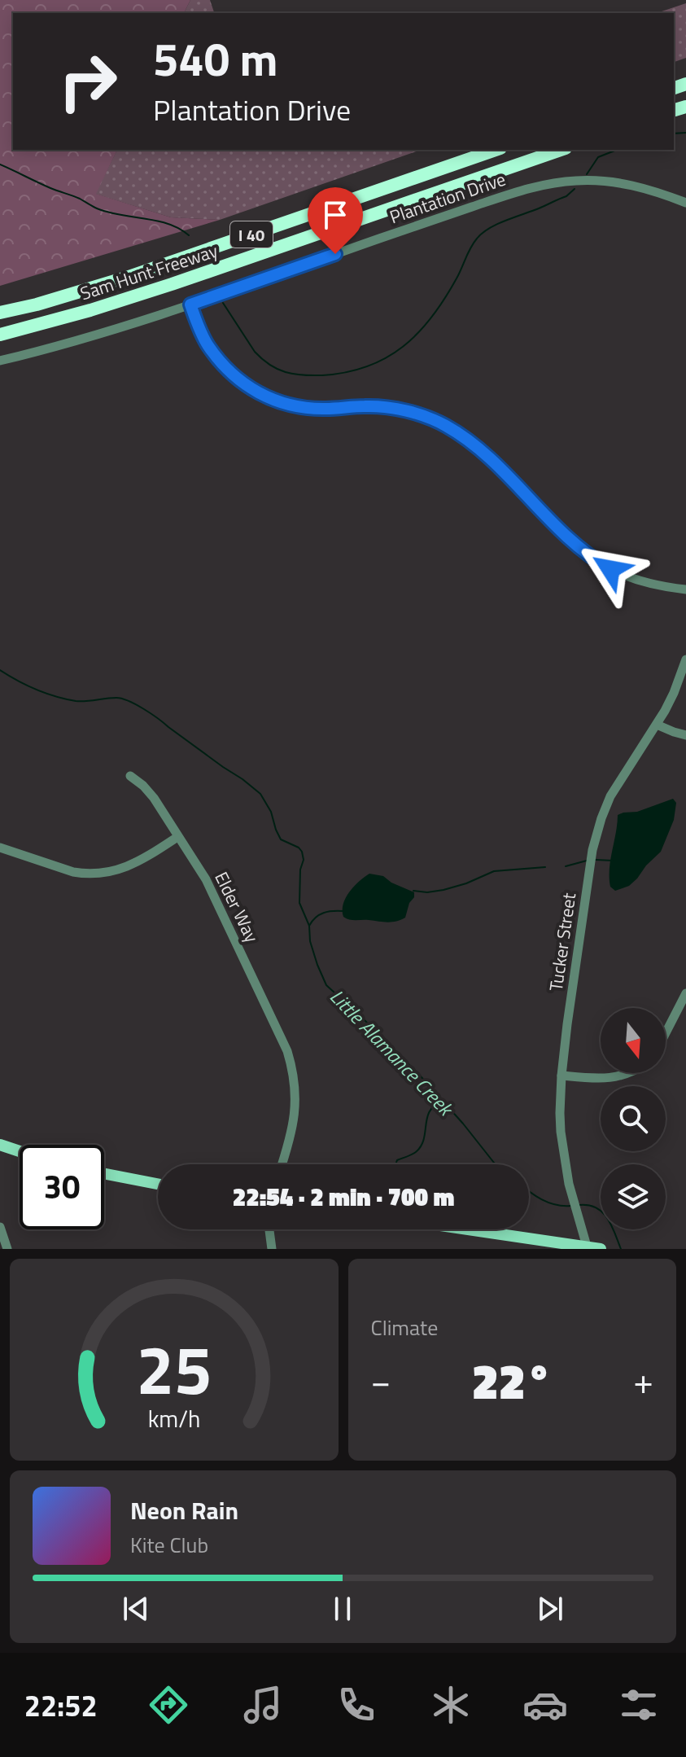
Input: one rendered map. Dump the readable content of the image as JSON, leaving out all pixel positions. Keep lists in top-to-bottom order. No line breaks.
{"streets":{"highway":["I 40","Sam Hunt Freeway"],"street":["Plantation Drive","Elder Way","Tucker Street"]},"water":["Little Alamance Creek"],"north":"bottom","page":{"turn":["540 m","Plantation Drive"],"limit":"30","trip":"22:54 · 2 min · 700 m","tile":"Climate","heat":["−","22°","+"],"song":["Neon Rain","Kite Club"],"tabs":"22:52","gauge":["25","km/h"]}}
